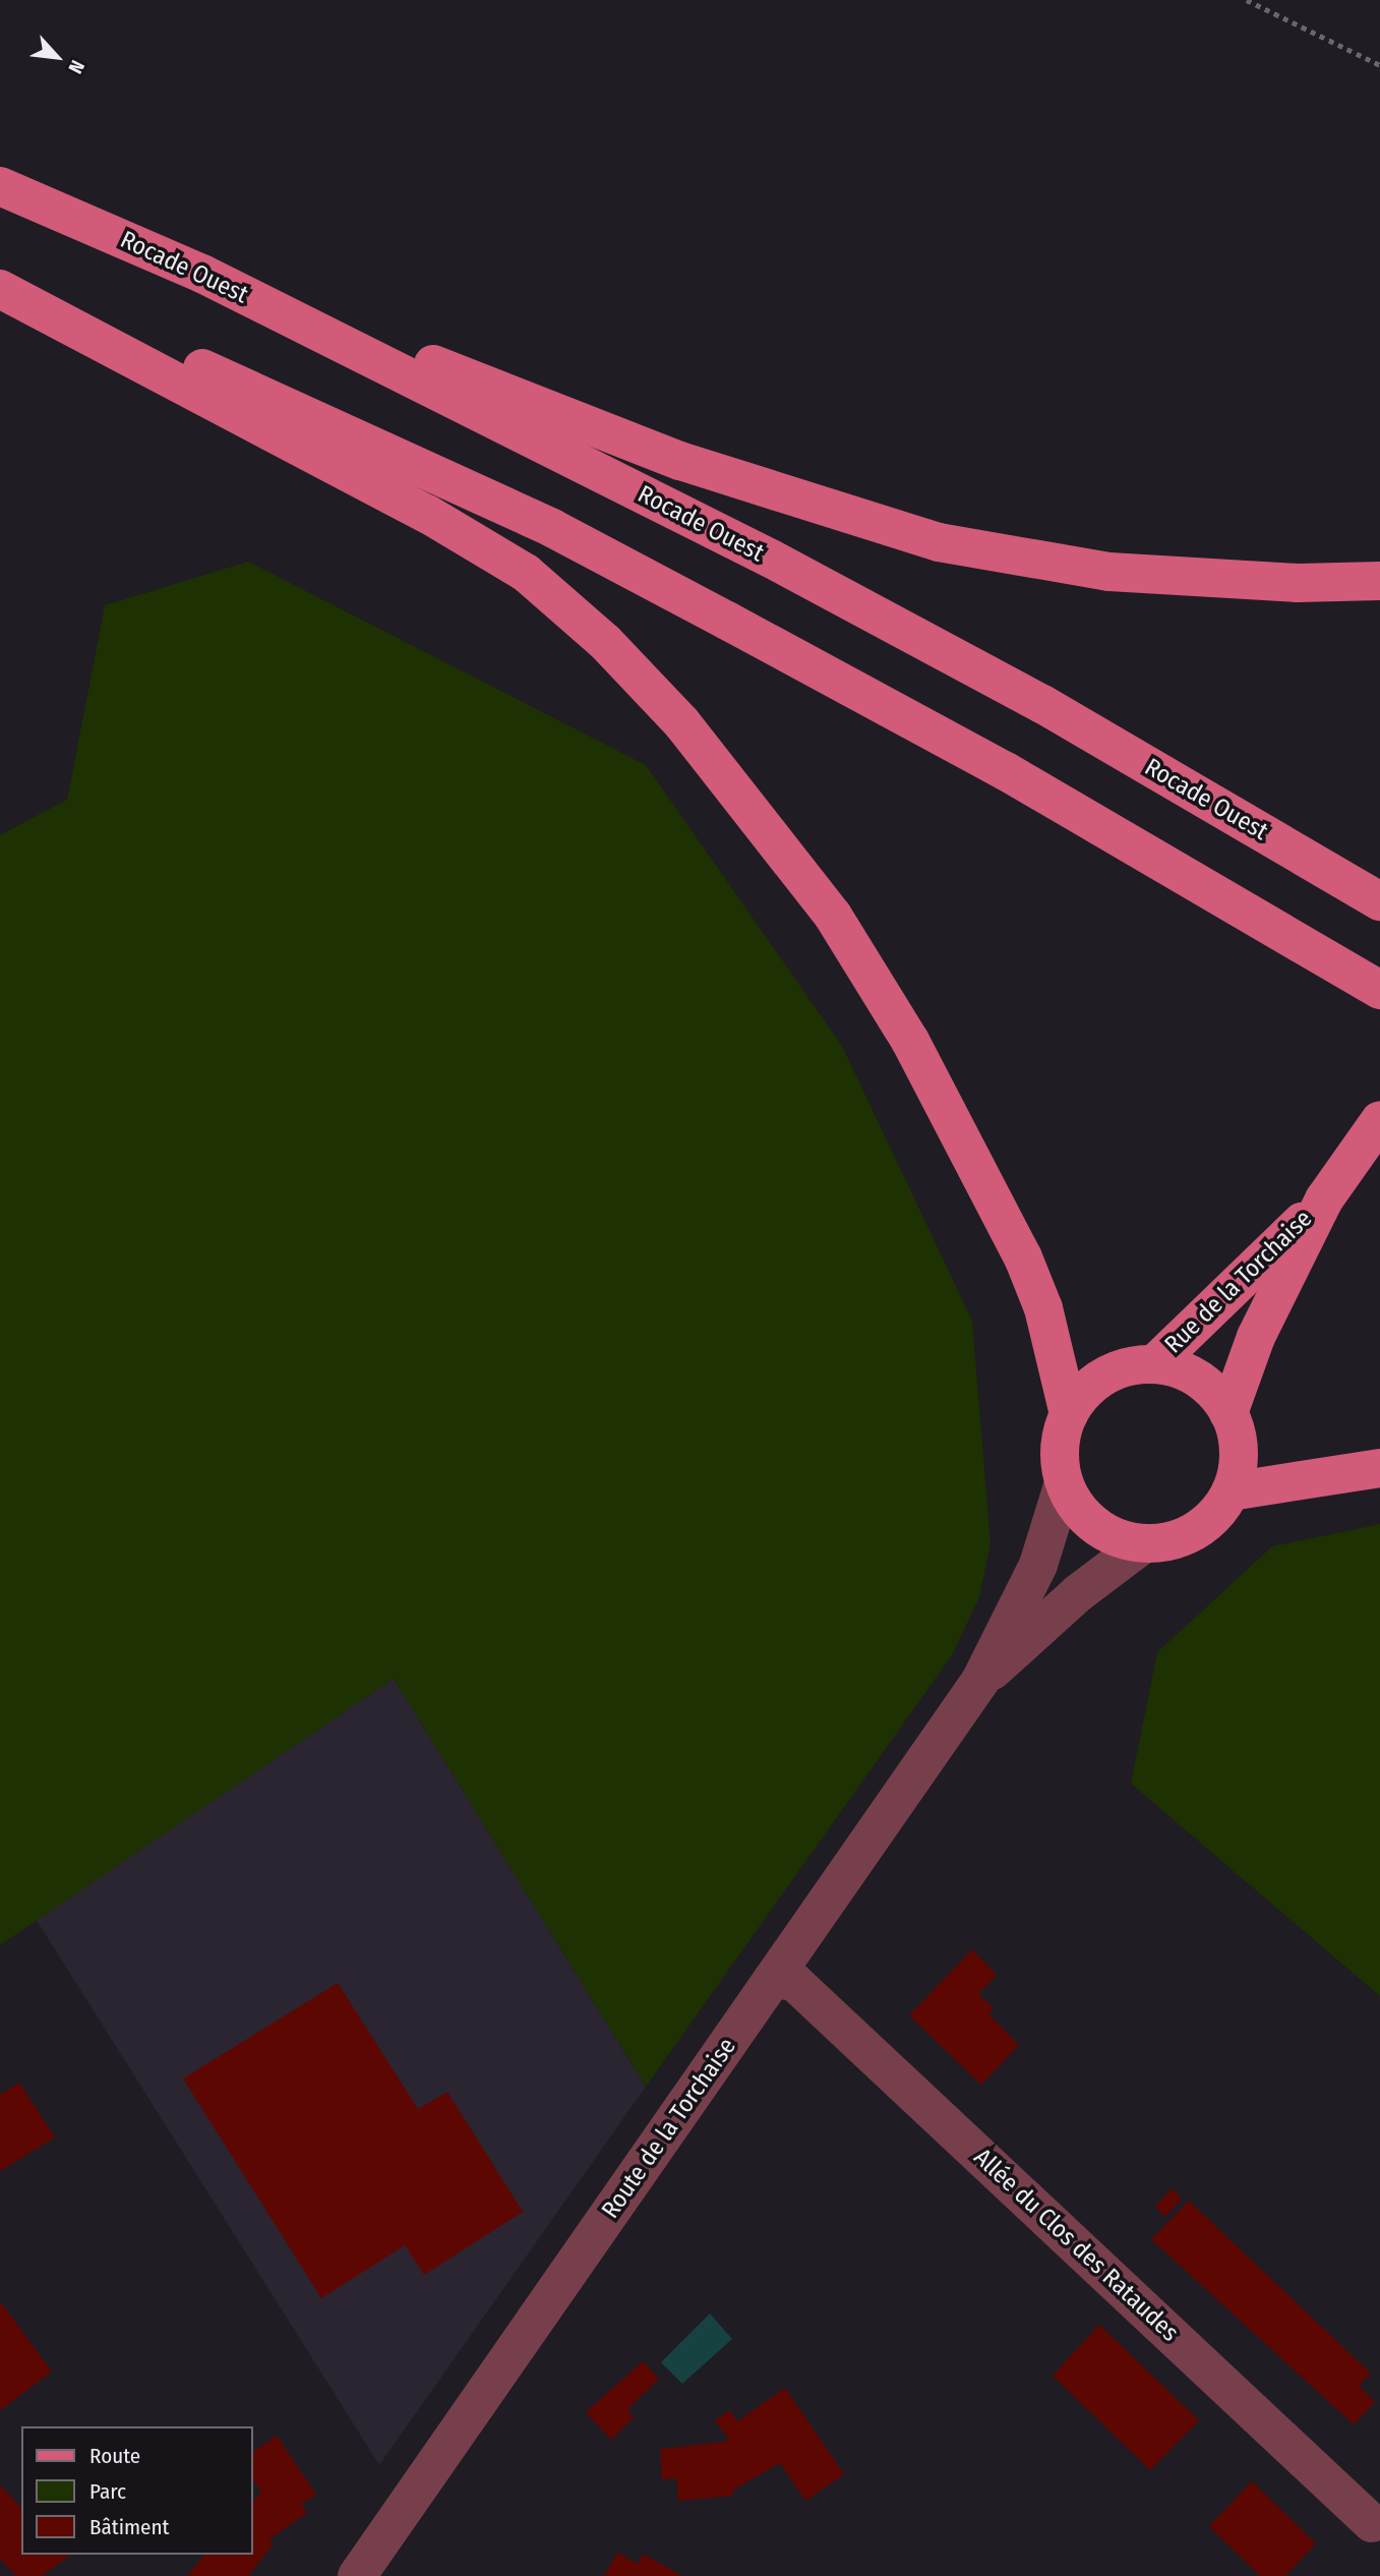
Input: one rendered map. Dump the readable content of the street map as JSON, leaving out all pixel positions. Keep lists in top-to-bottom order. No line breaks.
{"streets":{"main road":["Rocade Ouest","Rue de la Torchaise"],"street":["Route de la Torchaise","Allée du Clos des Rataudes"]},"crossings":[["Rue de la Torchaise","Route de la Torchaise"],["Route de la Torchaise","Allée du Clos des Rataudes"]],"legend":["Route","Parc","Bâtiment"],"north":"bottom right"}
